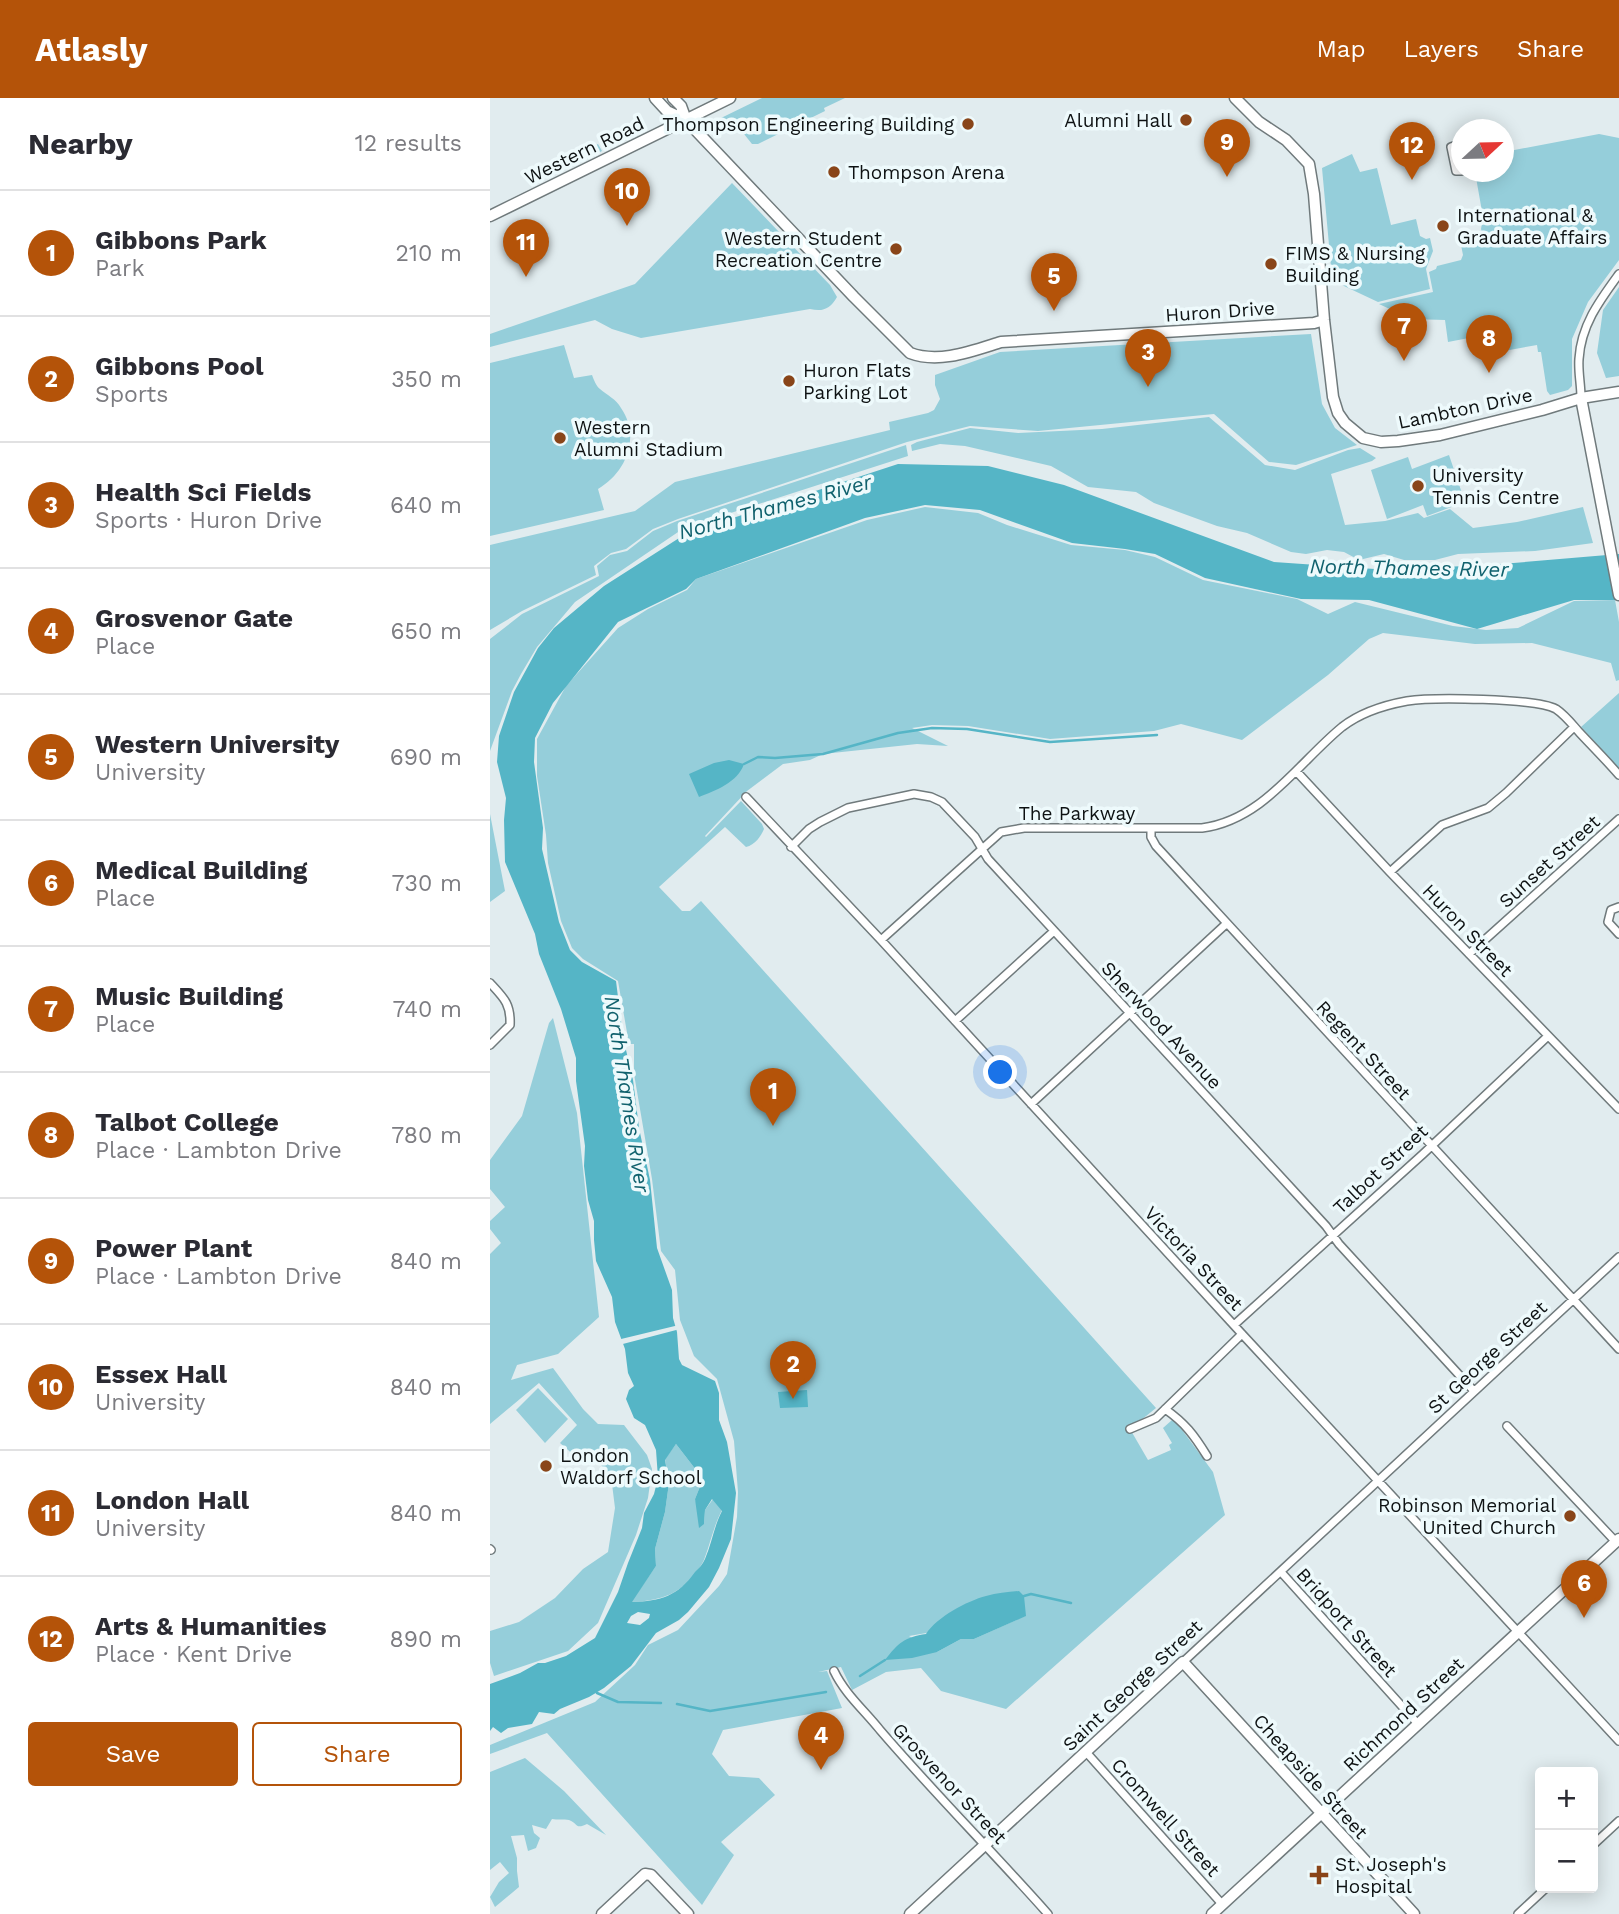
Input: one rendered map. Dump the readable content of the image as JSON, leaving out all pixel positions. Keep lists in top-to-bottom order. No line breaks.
{"streets":{"street":["Western Road","Huron Drive","Lambton Drive","The Parkway","Sunset Street","Huron Street","Sherwood Avenue","Regent Street","Talbot Street","Victoria Street","St George Street","Bridport Street","Saint George Street","Richmond Street","Cheapside Street","Grosvenor Street","Cromwell Street"]},"crossings":[["Western Road","Huron Drive"],["Huron Drive","Lambton Drive"],["The Parkway","Huron Street"],["The Parkway","Sherwood Avenue"],["The Parkway","Regent Street"],["The Parkway","Victoria Street"],["Sunset Street","Huron Street"],["Huron Street","Talbot Street"],["Sherwood Avenue","Talbot Street"],["Sherwood Avenue","Victoria Street"],["Sherwood Avenue","St George Street"],["Regent Street","Talbot Street"],["Regent Street","St George Street"],["Talbot Street","Victoria Street"],["Victoria Street","St George Street"],["Victoria Street","Saint George Street"],["Victoria Street","Richmond Street"],["St George Street","Saint George Street"],["Bridport Street","Saint George Street"],["Bridport Street","Richmond Street"],["Saint George Street","Cheapside Street"],["Saint George Street","Grosvenor Street"],["Saint George Street","Cromwell Street"],["Richmond Street","Cheapside Street"],["Richmond Street","Cromwell Street"]],"water":["North Thames River"],"places":{"other":["Alumni Hall","Thompson Engineering Building","Thompson Arena","International & Graduate Affairs","Western Student Recreation Centre","FIMS & Nursing Building","Huron Flats Parking Lot","Western Alumni Stadium","University Tennis Centre","London Waldorf School","Robinson Memorial United Church"],"health":["St. Joseph's Hospital"]},"north":"right","page":{"header":"Atlasly","nav":["Map","Layers","Share"],"heading":["Nearby","12 results"],"pins":["9","12","10","11","5","7","8","3","1","2","6","4"],"list":[{"mark":"1","name":"Gibbons Park","note":"Park","value":"210 m"},{"mark":"2","name":"Gibbons Pool","note":"Sports","value":"350 m"},{"mark":"3","name":"Health Sci Fields","note":"Sports · Huron Drive","value":"640 m"},{"mark":"4","name":"Grosvenor Gate","note":"Place","value":"650 m"},{"mark":"5","name":"Western University","note":"University","value":"690 m"},{"mark":"6","name":"Medical Building","note":"Place","value":"730 m"},{"mark":"7","name":"Music Building","note":"Place","value":"740 m"},{"mark":"8","name":"Talbot College","note":"Place · Lambton Drive","value":"780 m"},{"mark":"9","name":"Power Plant","note":"Place · Lambton Drive","value":"840 m"},{"mark":"10","name":"Essex Hall","note":"University","value":"840 m"},{"mark":"11","name":"London Hall","note":"University","value":"840 m"},{"mark":"12","name":"Arts & Humanities","note":"Place · Kent Drive","value":"890 m"}],"buttons":["Save","Share"],"map_buttons":["+","−"]}}
